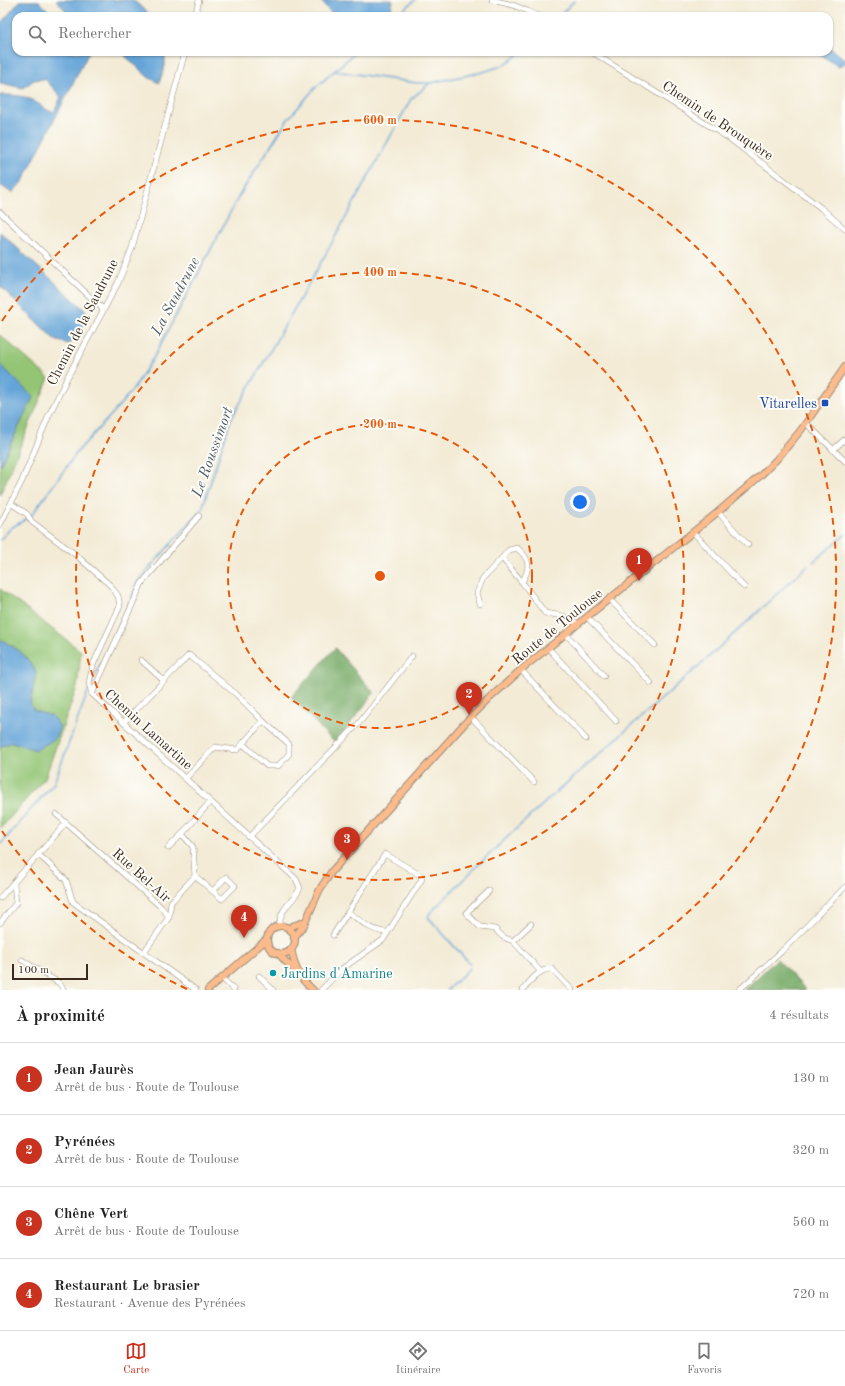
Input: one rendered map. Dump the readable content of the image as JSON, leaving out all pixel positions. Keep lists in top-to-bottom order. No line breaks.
{"streets":{"main road":["Route de Toulouse"],"street":["Chemin de Brouquère","Chemin de la Saudrune","Chemin Lamartine","Rue Bel-Air"]},"crossings":[["Chemin de la Saudrune","Chemin Lamartine"],["Route de Toulouse","Chemin Lamartine"]],"water":["La Saudrune","Le Roussimort"],"places":{"transit":["Vitarelles"],"other":["Jardins d'Amarine"]},"scale_bar":"100 m","page":{"search":"Rechercher","pins":["1","2","3","4"],"scale":"100 m","heading":["À proximité","4 résultats"],"list":[{"mark":"1","name":"Jean Jaurès","note":"Arrêt de bus · Route de Toulouse","value":"130 m"},{"mark":"2","name":"Pyrénées","note":"Arrêt de bus · Route de Toulouse","value":"320 m"},{"mark":"3","name":"Chêne Vert","note":"Arrêt de bus · Route de Toulouse","value":"560 m"},{"mark":"4","name":"Restaurant Le brasier","note":"Restaurant · Avenue des Pyrénées","value":"720 m"}],"nav":["Carte","Itinéraire","Favoris"]},"rings":["600 m","400 m","200 m"]}
